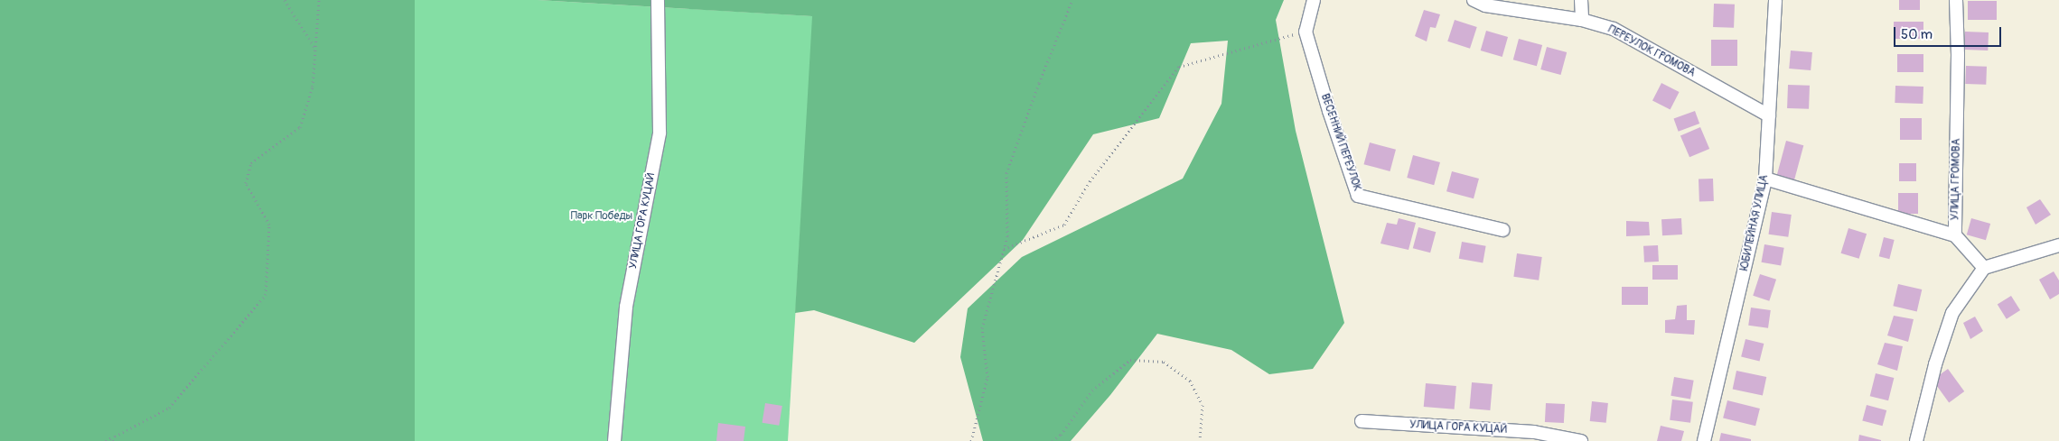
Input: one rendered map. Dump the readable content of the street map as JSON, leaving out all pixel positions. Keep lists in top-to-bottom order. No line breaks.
{"streets":{"street":["ПЕРЕУЛОК ГРОМОВА","ВЕСЕННИЙ ПЕРЕУЛОК","УЛИЦА ГРОМОВА","УЛИЦА ГОРА КУЦАЙ","ЮБИЛЕЙНАЯ УЛИЦА"]},"crossings":[["ПЕРЕУЛОК ГРОМОВА","ЮБИЛЕЙНАЯ УЛИЦА"]],"parks":["Парк Победы"],"scale_bar":"50 m"}
